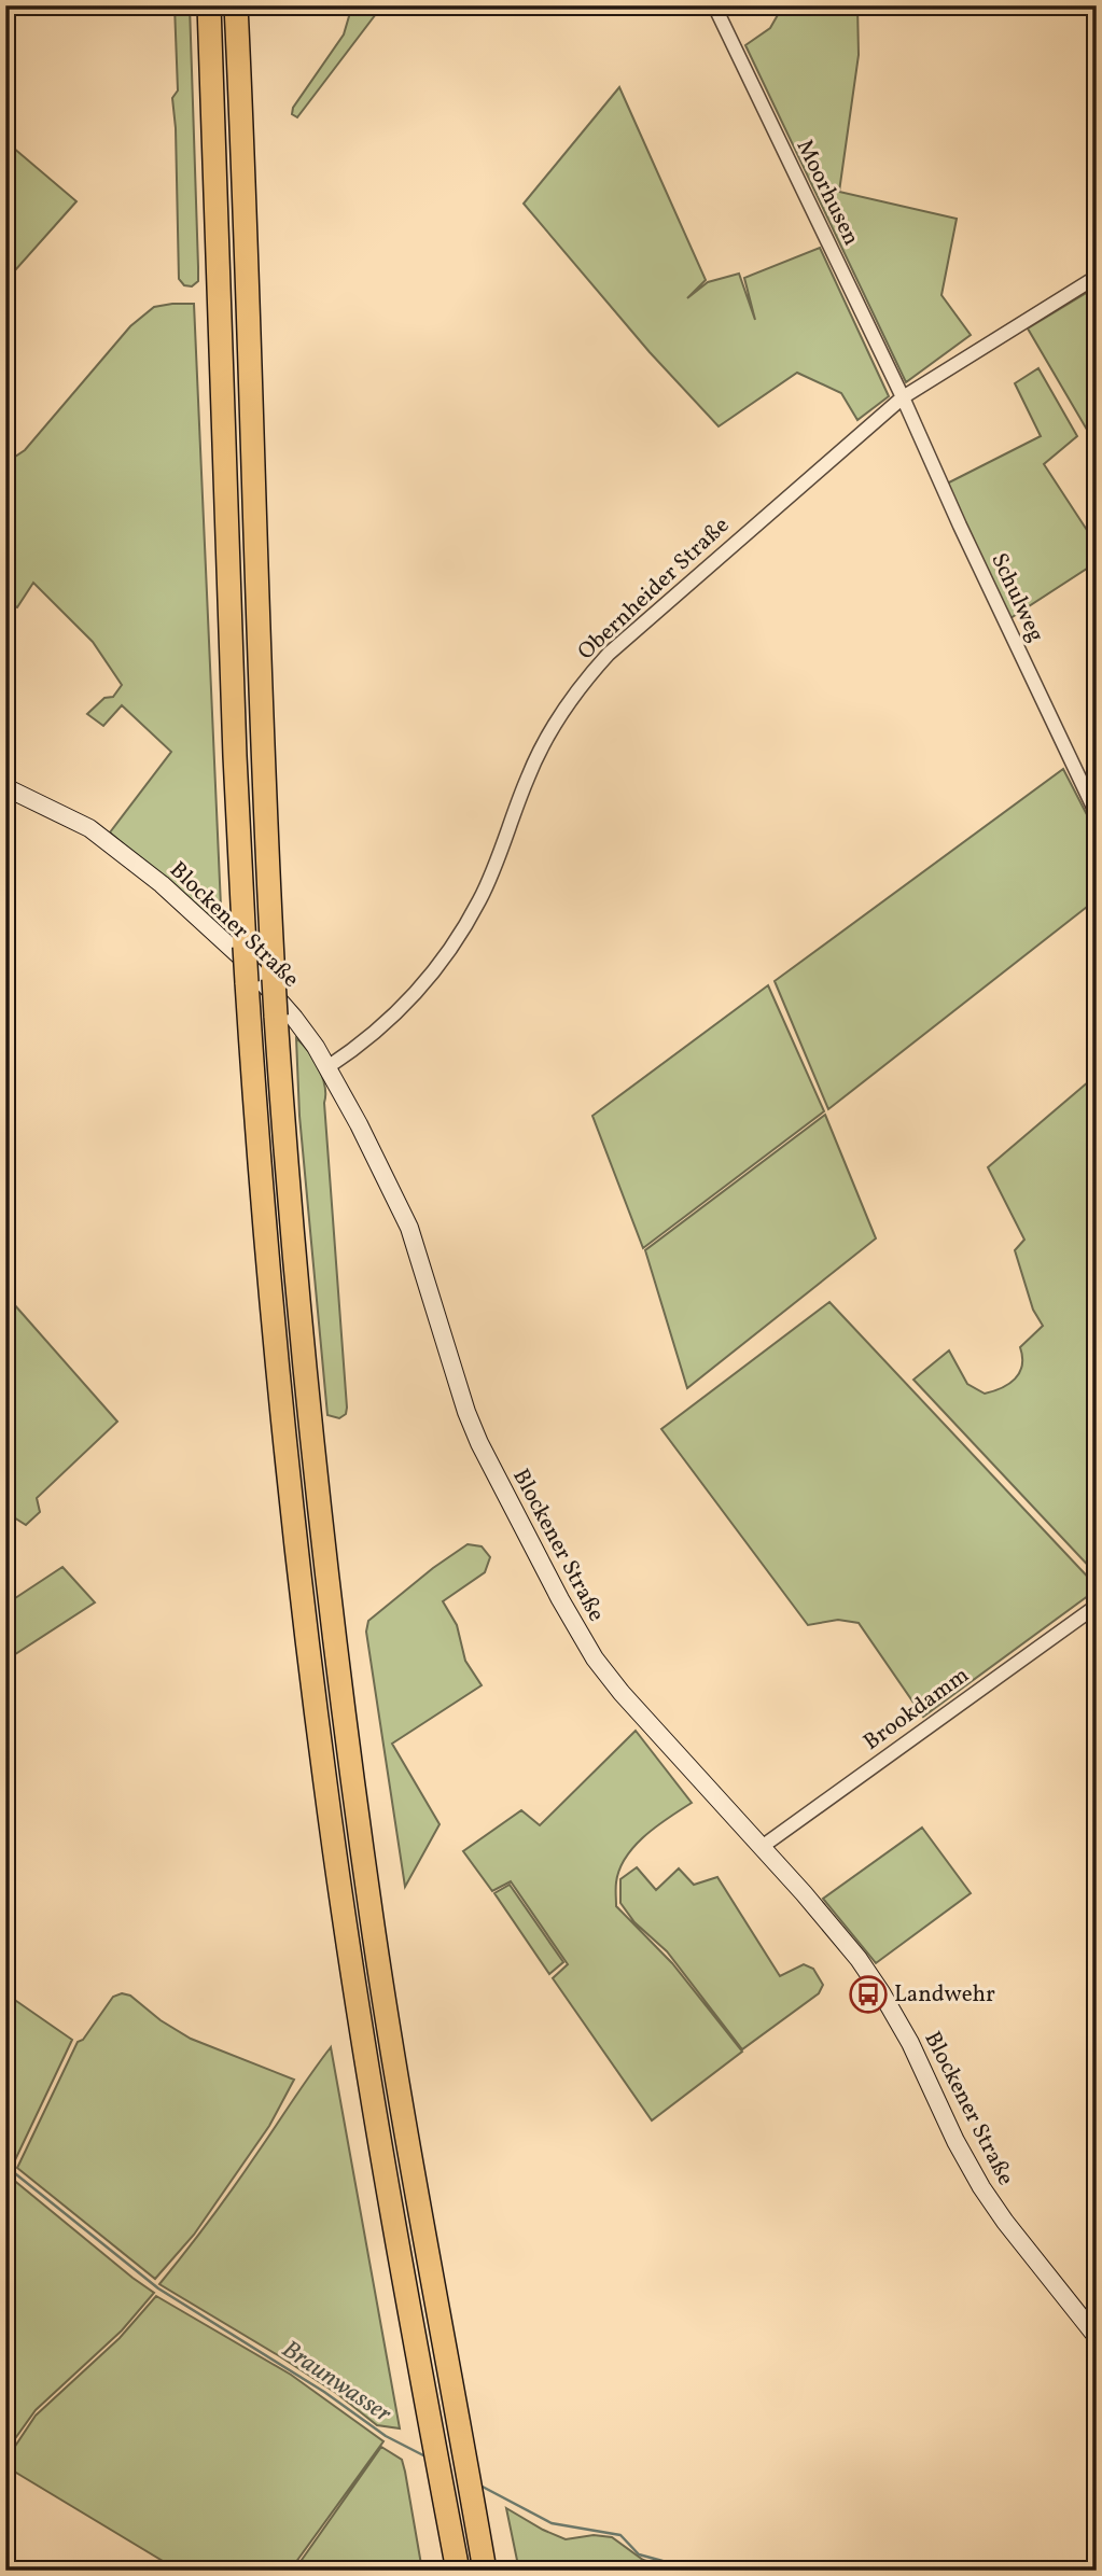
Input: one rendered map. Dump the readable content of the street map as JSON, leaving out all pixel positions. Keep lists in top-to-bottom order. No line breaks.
{"streets":{"street":["Moorhusen","Obernheider Straße","Schulweg","Blockener Straße","Brookdamm"]},"crossings":[["Moorhusen","Obernheider Straße"],["Moorhusen","Schulweg"],["Obernheider Straße","Schulweg"],["Obernheider Straße","Blockener Straße"],["Blockener Straße","Brookdamm"]],"water":["Braunwasser"],"places":{"bus stop":["Landwehr"]}}
